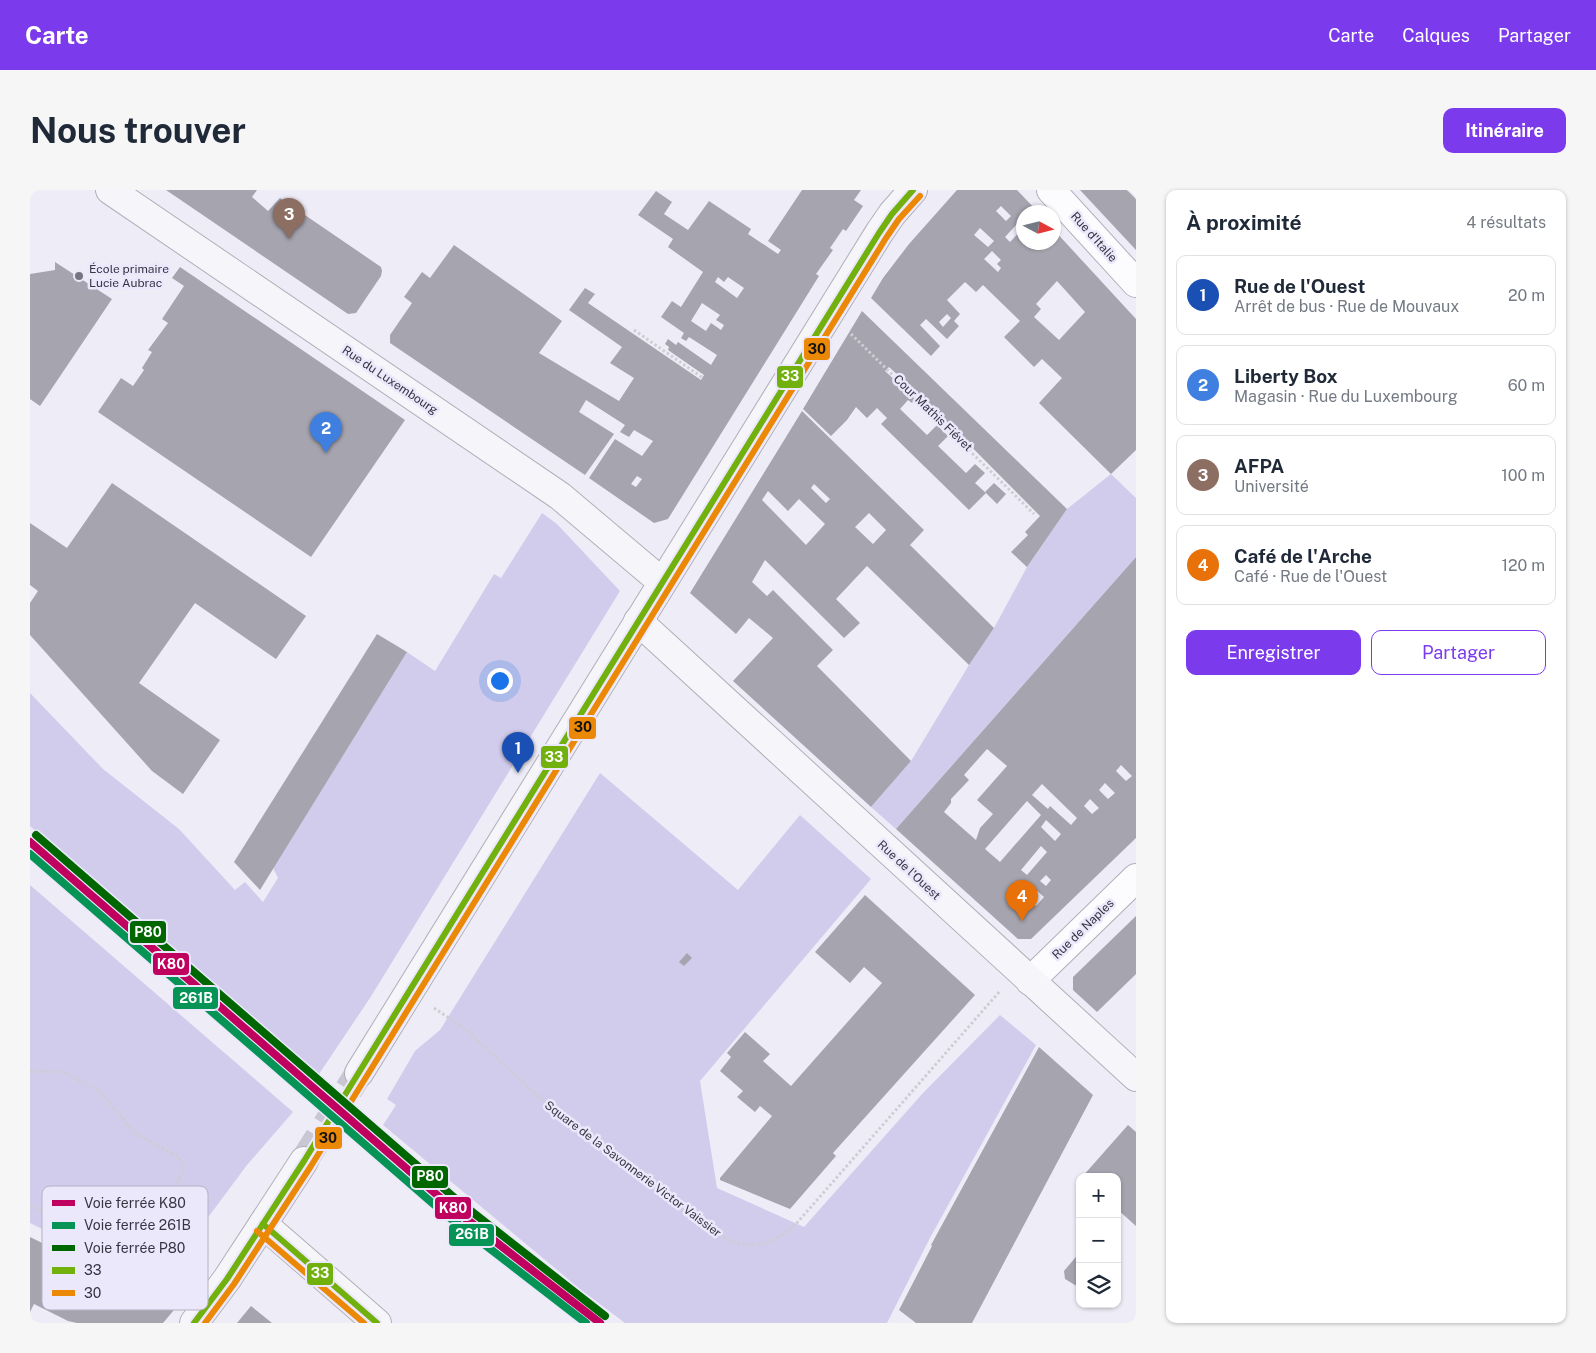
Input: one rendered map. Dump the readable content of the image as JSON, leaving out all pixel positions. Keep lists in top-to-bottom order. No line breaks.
{"streets":{"main road":["Rue du Luxembourg","Rue de l'Ouest"],"street":["Rue d'Italie","Rue de Naples"],"path":["Cour Mathis Fiévet","Square de la Savonnerie Victor Vaissier"]},"crossings":[["Rue de l'Ouest","Rue de Naples"],["Rue de l'Ouest","Square de la Savonnerie Victor Vaissier"],["Rue de Naples","Square de la Savonnerie Victor Vaissier"]],"places":["École primaire Lucie Aubrac"],"lines":["transit line 33","transit line 30","rail line P80","rail line K80","rail line 261B"],"legend":["Voie ferrée K80","Voie ferrée 261B","Voie ferrée P80","33","30"],"north":"right","page":{"header":"Carte","nav":["Carte","Calques","Partager"],"buttons":["Itinéraire",["Enregistrer","Partager"]],"title":"Nous trouver","heading":["À proximité","4 résultats"],"pins":["3","2","1","4"],"list":[{"mark":"1","name":"Rue de l'Ouest","note":"Arrêt de bus · Rue de Mouvaux","value":"20 m"},{"mark":"2","name":"Liberty Box","note":"Magasin · Rue du Luxembourg","value":"60 m"},{"mark":"3","name":"AFPA","note":"Université","value":"100 m"},{"mark":"4","name":"Café de l'Arche","note":"Café · Rue de l'Ouest","value":"120 m"}],"map_buttons":["+","−"]}}
